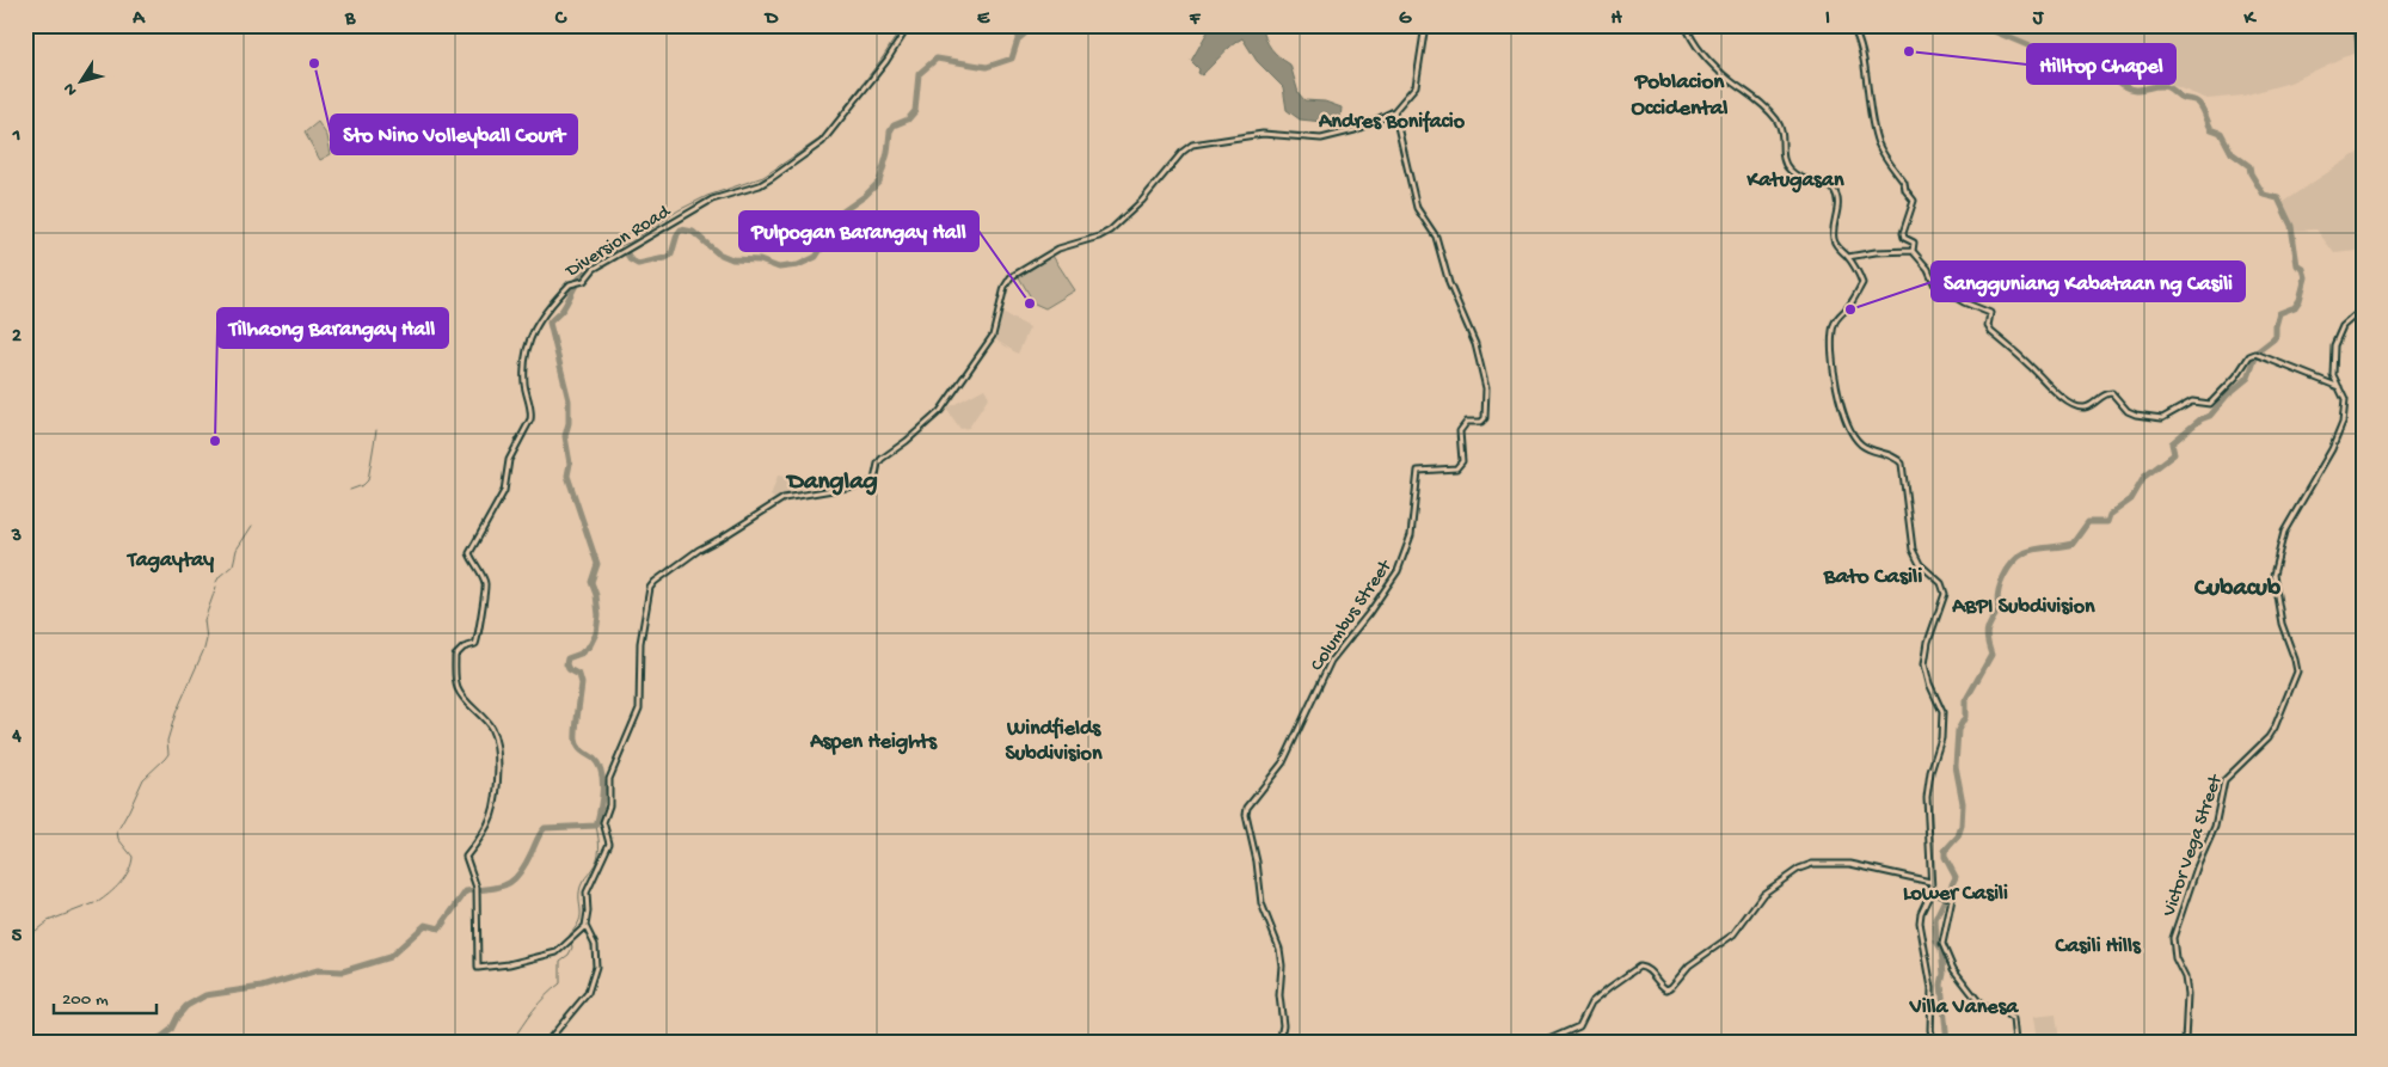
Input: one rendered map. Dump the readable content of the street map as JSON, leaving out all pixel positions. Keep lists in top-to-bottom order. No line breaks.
{"streets":{"street":["Diversion Road","Columbus Street","Victor Vega Street"]},"districts":["Poblacion Occidental","Andres Bonifacio","Katugasan","Danglag","Tagaytay","Bato Casili","Cubacub","ABPI Subdivision","Windfields Subdivision","Aspen Heights","Lower Casili","Casili Hills","Villa Vanesa"],"places":["Hilltop Chapel","Sto Nino Volleyball Court","Pulpogan Barangay Hall","Sangguniang Kabataan ng Casili","Tilhaong Barangay Hall"],"scale_bar":"200 m","north":"bottom left","grid":{"columns":["A","B","C","D","E","F","G","H","I","J","K"],"rows":["1","2","3","4","5"]}}
